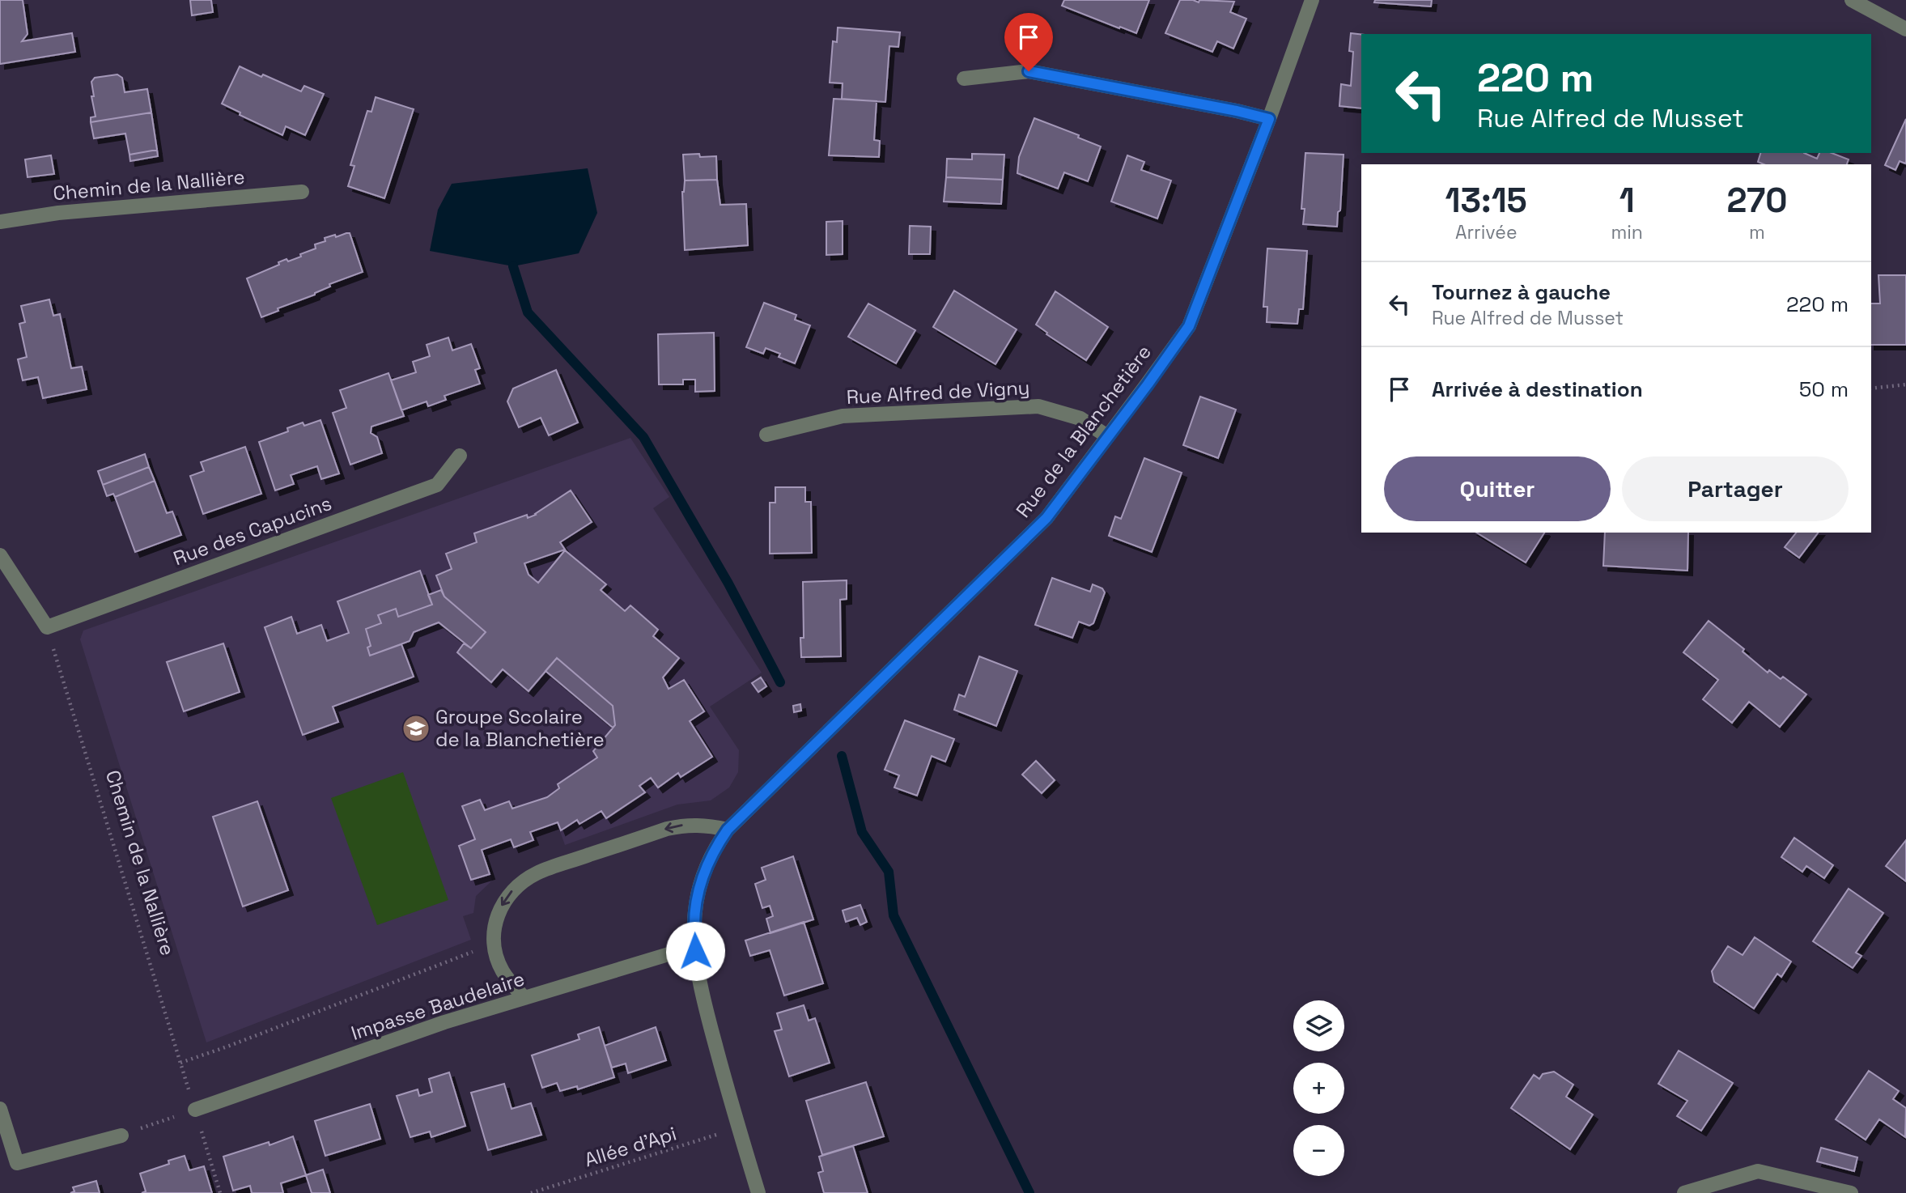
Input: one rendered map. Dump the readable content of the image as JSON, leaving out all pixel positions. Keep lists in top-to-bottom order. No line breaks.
{"streets":{"street":["Chemin de la Nallière","Rue Alfred de Vigny","Rue de la Blanchetière","Rue des Capucins","Impasse Baudelaire"],"path":["Allée d'Api"]},"crossings":[["Chemin de la Nallière","Rue des Capucins"],["Chemin de la Nallière","Impasse Baudelaire"],["Rue Alfred de Vigny","Rue de la Blanchetière"],["Rue de la Blanchetière","Impasse Baudelaire"],["Rue de la Blanchetière","Allée d'Api"]],"places":{"school or university":["Groupe Scolaire de la Blanchetière"]},"page":{"turn":["220 m","Rue Alfred de Musset"],"eta":["13:15","Arrivée","1","min","270","m"],"list":[{"name":"Tournez à gauche","note":"Rue Alfred de Musset","value":"220 m"},{"name":"Arrivée à destination","value":"50 m"}],"buttons":["Quitter","Partager"],"map_buttons":["+","−"]}}
